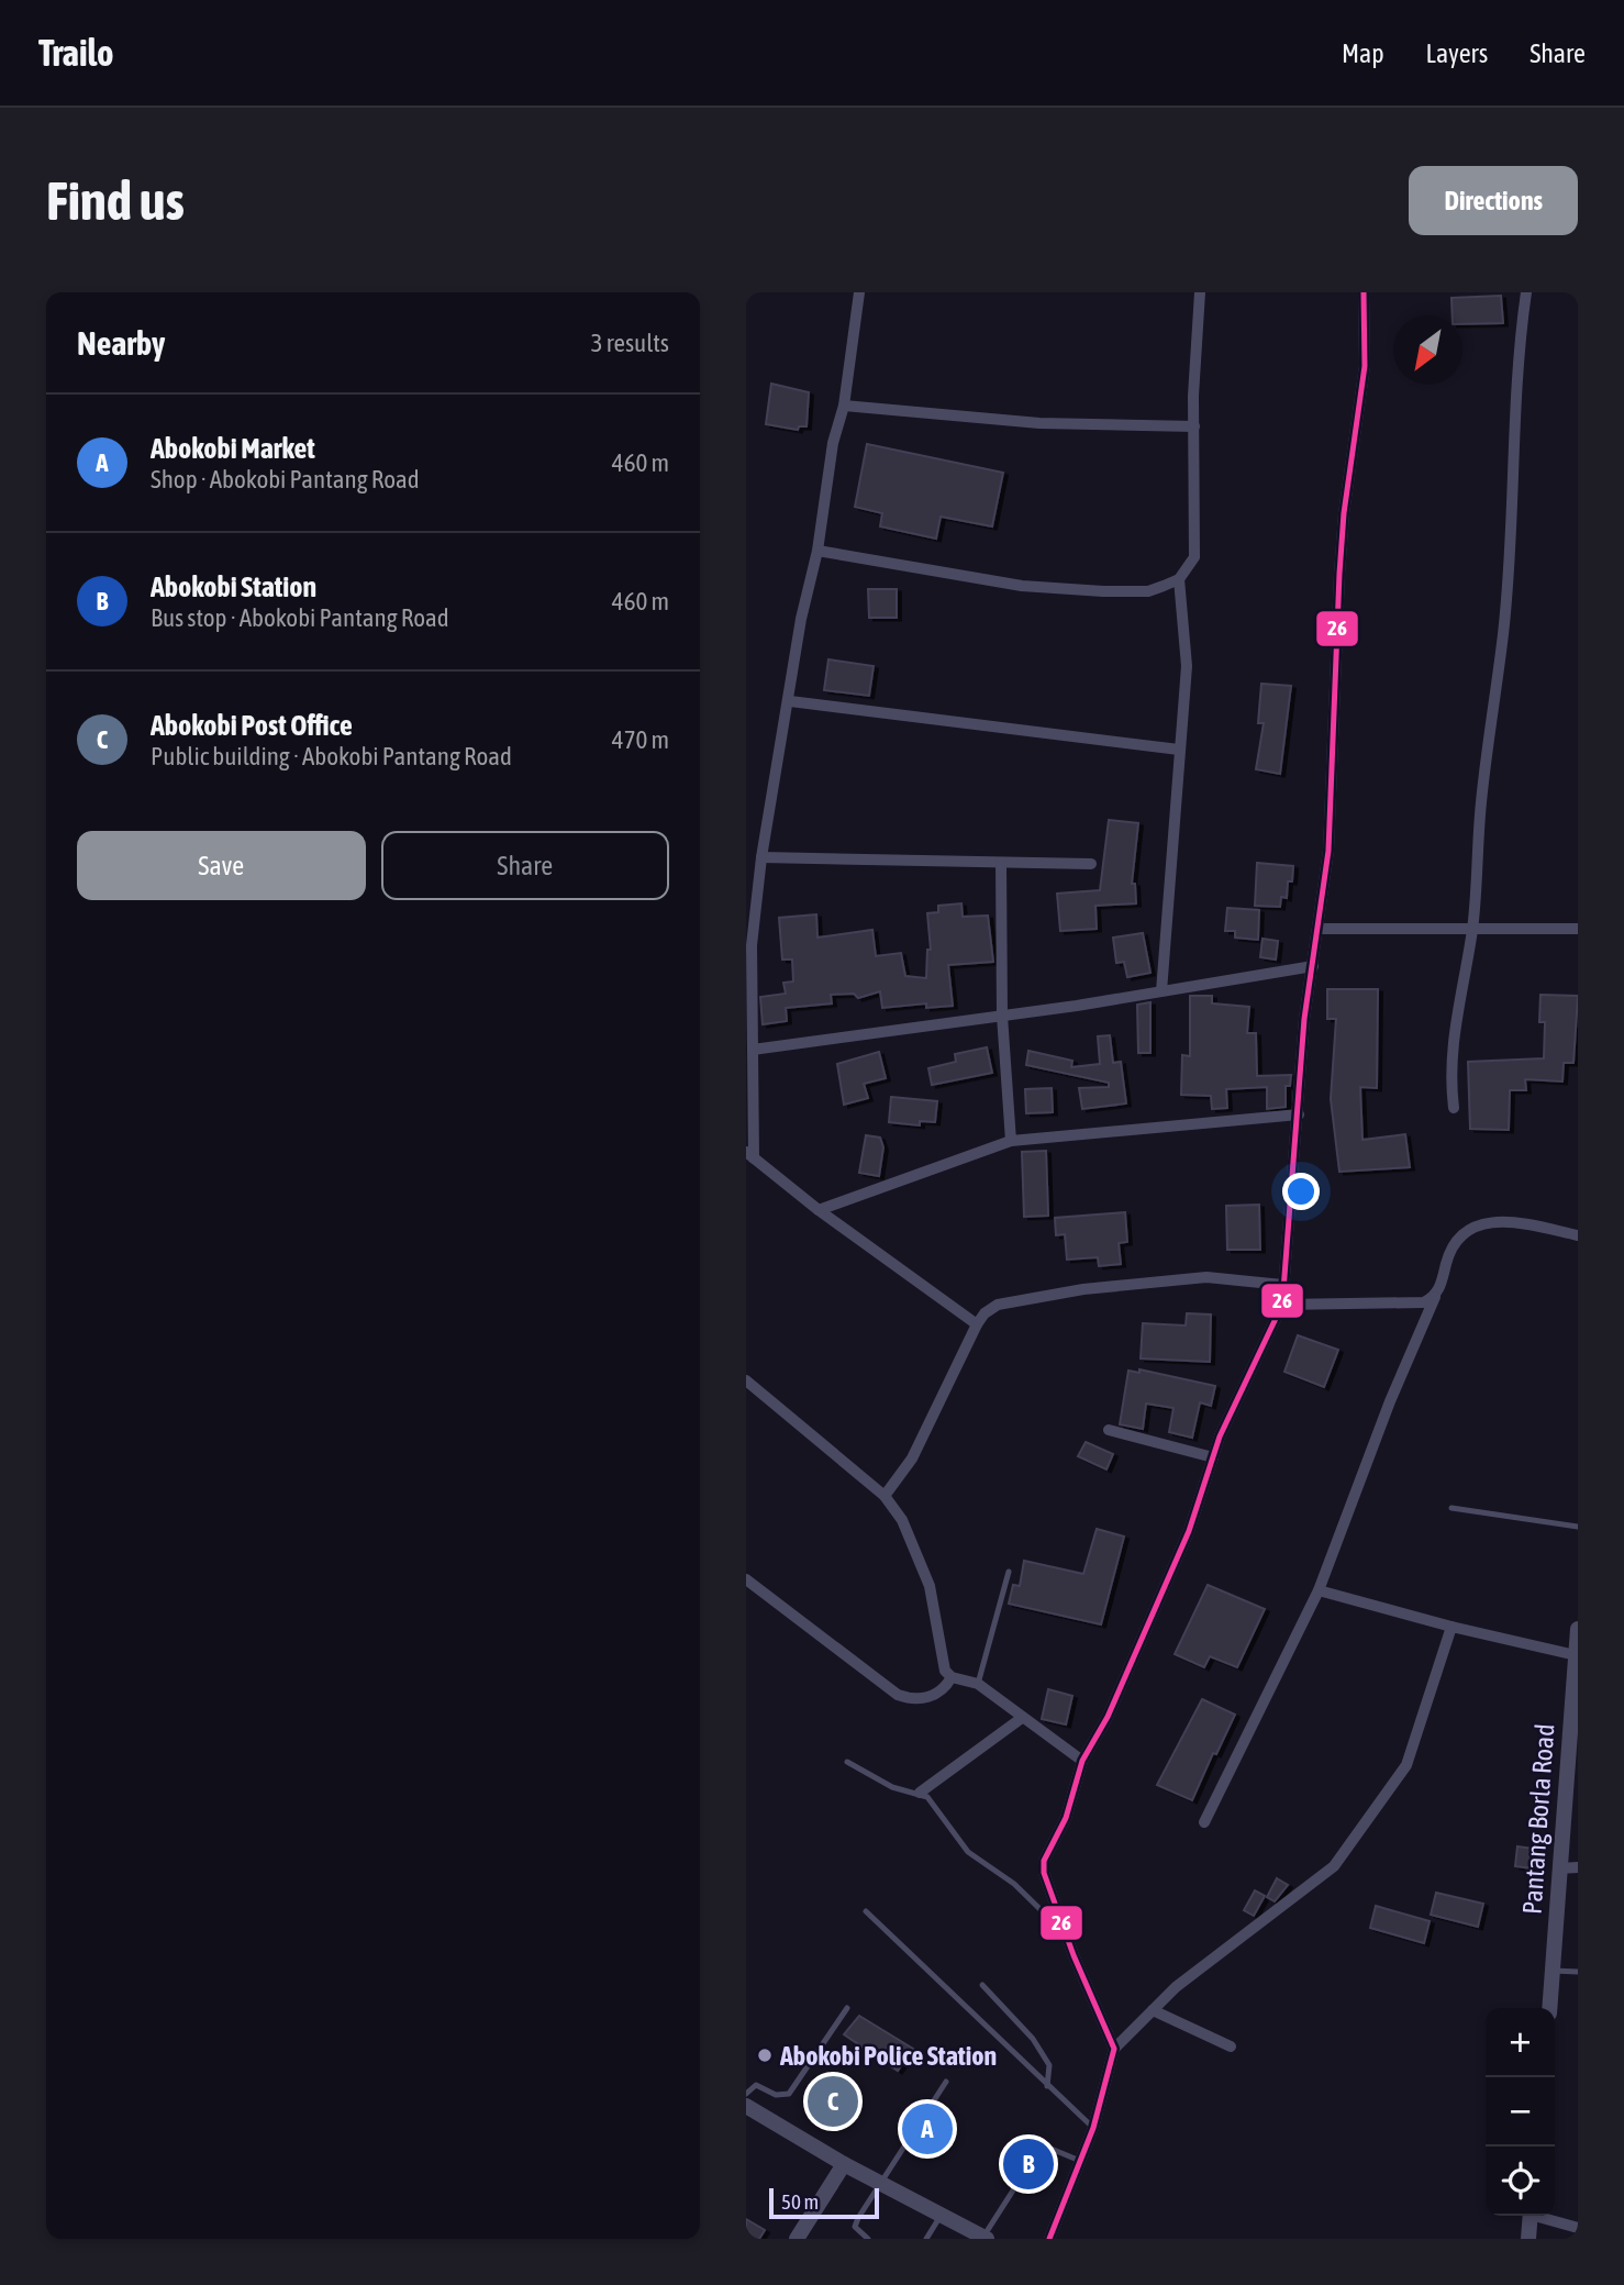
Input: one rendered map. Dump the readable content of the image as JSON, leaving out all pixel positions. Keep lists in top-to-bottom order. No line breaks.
{"streets":{"street":["Pantang Borla Road"]},"places":["Abokobi Police Station"],"lines":["transit line 26"],"scale_bar":"50 m","north":"bottom left","page":{"header":"Trailo","nav":["Map","Layers","Share"],"buttons":["Directions",["Save","Share"]],"title":"Find us","heading":["Nearby","3 results"],"list":[{"mark":"A","name":"Abokobi Market","note":"Shop · Abokobi Pantang Road","value":"460 m"},{"mark":"B","name":"Abokobi Station","note":"Bus stop · Abokobi Pantang Road","value":"460 m"},{"mark":"C","name":"Abokobi Post Office","note":"Public building · Abokobi Pantang Road","value":"470 m"}],"map_buttons":["+","−"],"pins":["C","A","B"],"scale":"50 m"}}
